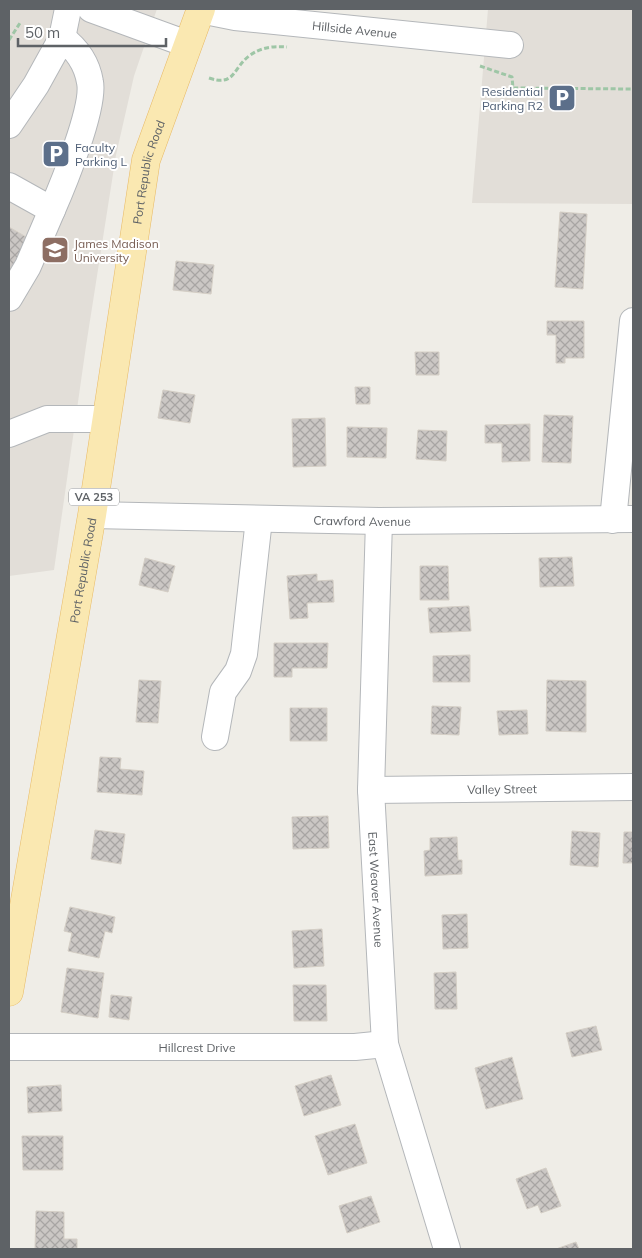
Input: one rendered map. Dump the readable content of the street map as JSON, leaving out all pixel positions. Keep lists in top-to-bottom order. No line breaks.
{"streets":{"main road":["Port Republic Road","VA 253"],"street":["Hillside Avenue","Crawford Avenue","Valley Street","East Weaver Avenue","Hillcrest Drive"]},"crossings":[["Hillside Avenue","Port Republic Road"],["Port Republic Road","Crawford Avenue"],["Crawford Avenue","East Weaver Avenue"],["Valley Street","East Weaver Avenue"],["East Weaver Avenue","Hillcrest Drive"]],"places":{"parking":["Residential Parking R2","Faculty Parking L"],"school or university":["James Madison University"]},"scale_bar":"50 m"}
